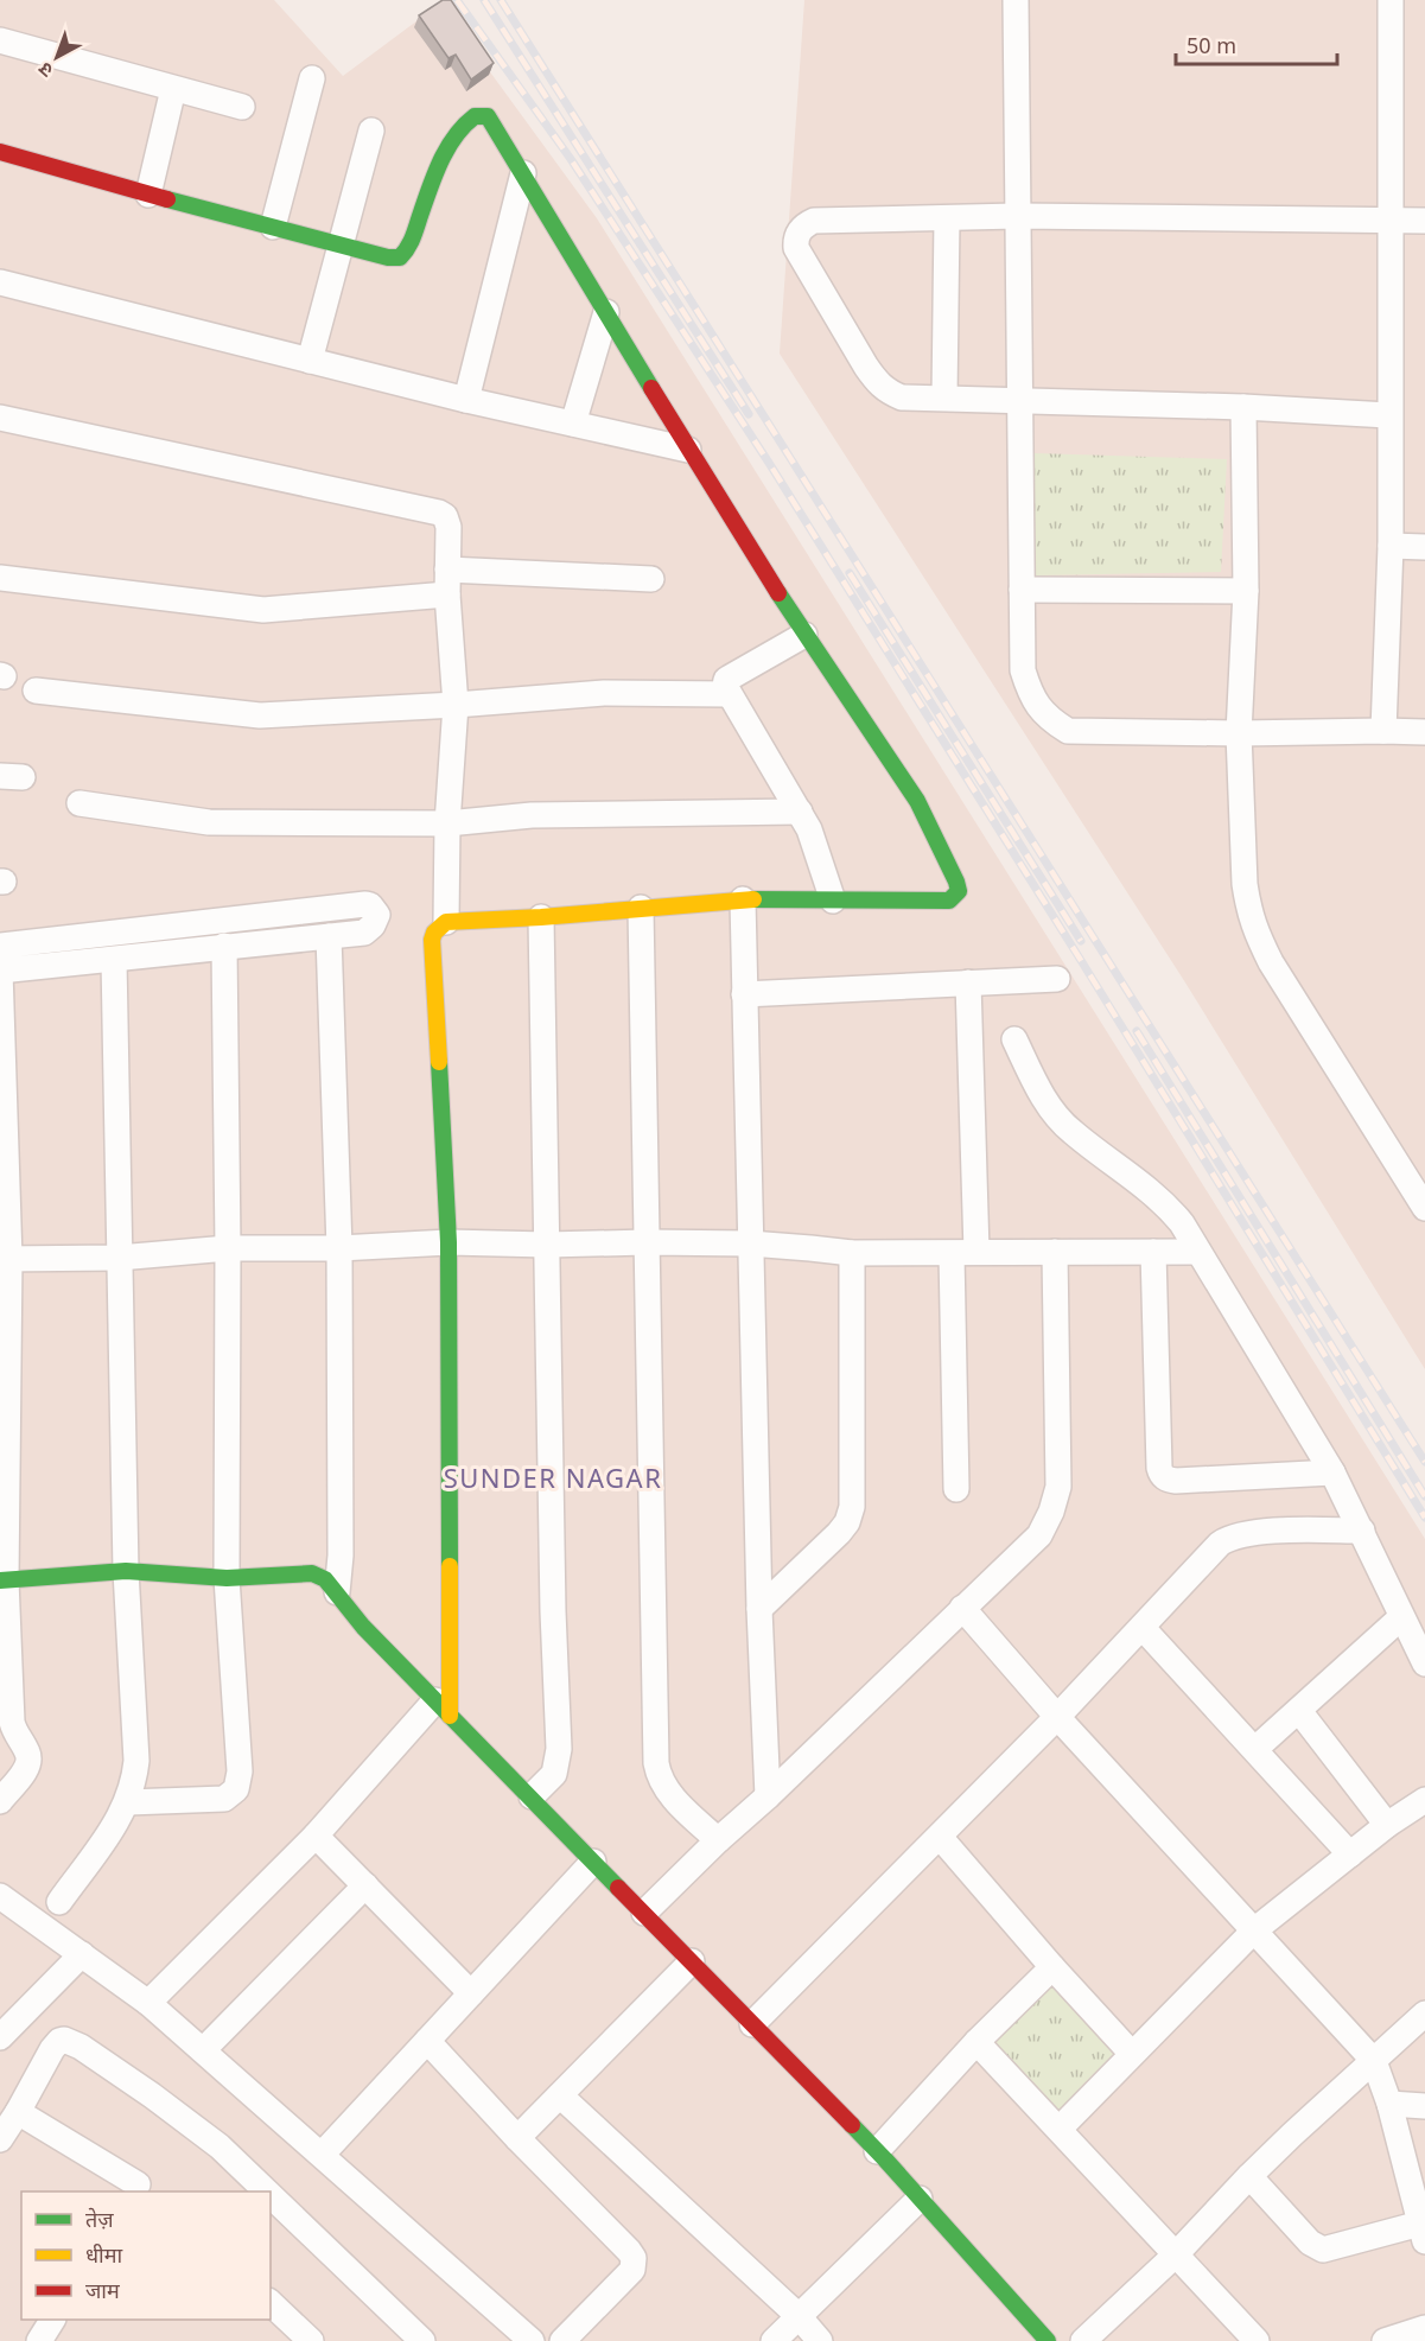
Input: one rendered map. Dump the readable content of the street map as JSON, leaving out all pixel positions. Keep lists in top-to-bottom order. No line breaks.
{"districts":["SUNDER NAGAR"],"legend":["तेज़","धीमा","जाम"],"scale_bar":"50 m","north":"bottom left"}
